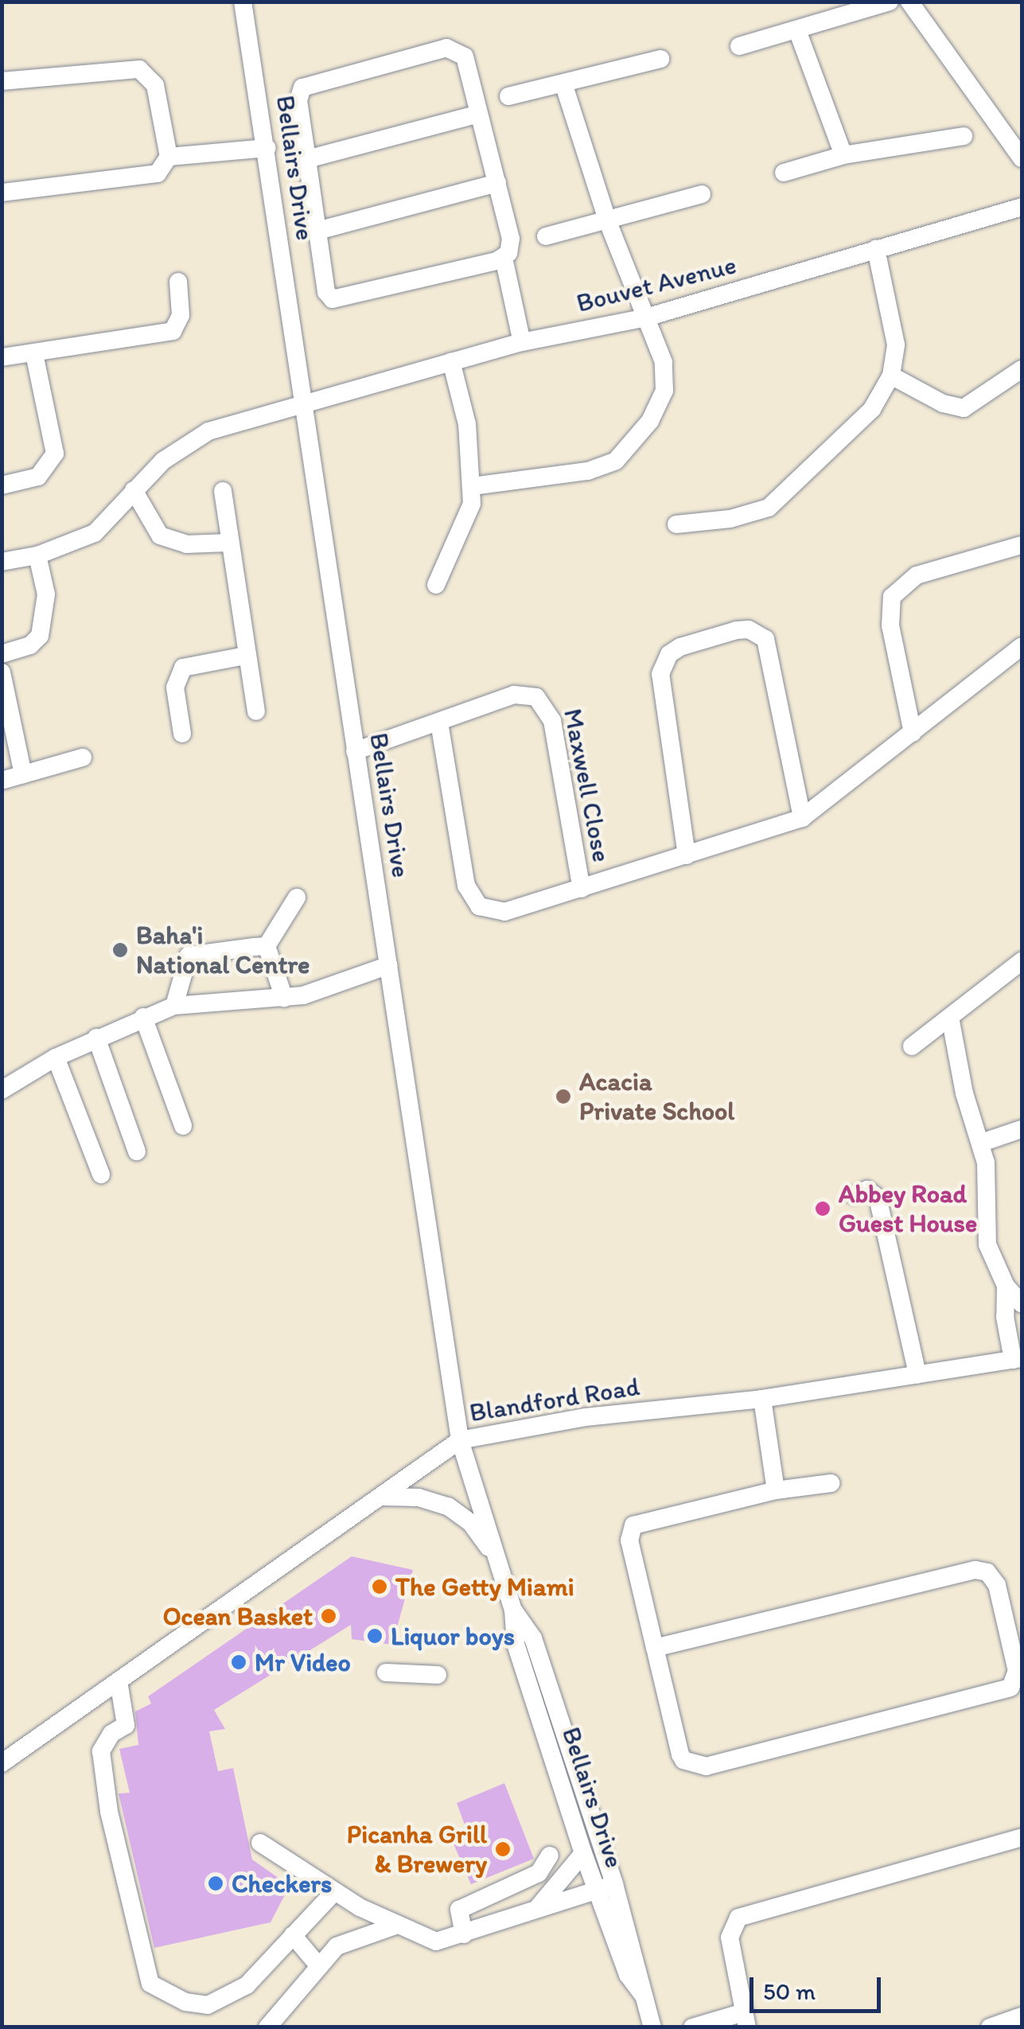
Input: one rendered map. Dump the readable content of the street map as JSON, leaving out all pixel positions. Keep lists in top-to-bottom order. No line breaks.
{"streets":{"street":["Bellairs Drive","Bouvet Avenue","Maxwell Close","Blandford Road"]},"crossings":[["Bellairs Drive","Bouvet Avenue"],["Bellairs Drive","Maxwell Close"],["Bellairs Drive","Blandford Road"]],"places":["Baha'i National Centre","Acacia Private School","Abbey Road Guest House","The Getty Miami","Ocean Basket","Liquor boys","Mr Video","Picanha Grill & Brewery","Checkers"],"scale_bar":"50 m"}
